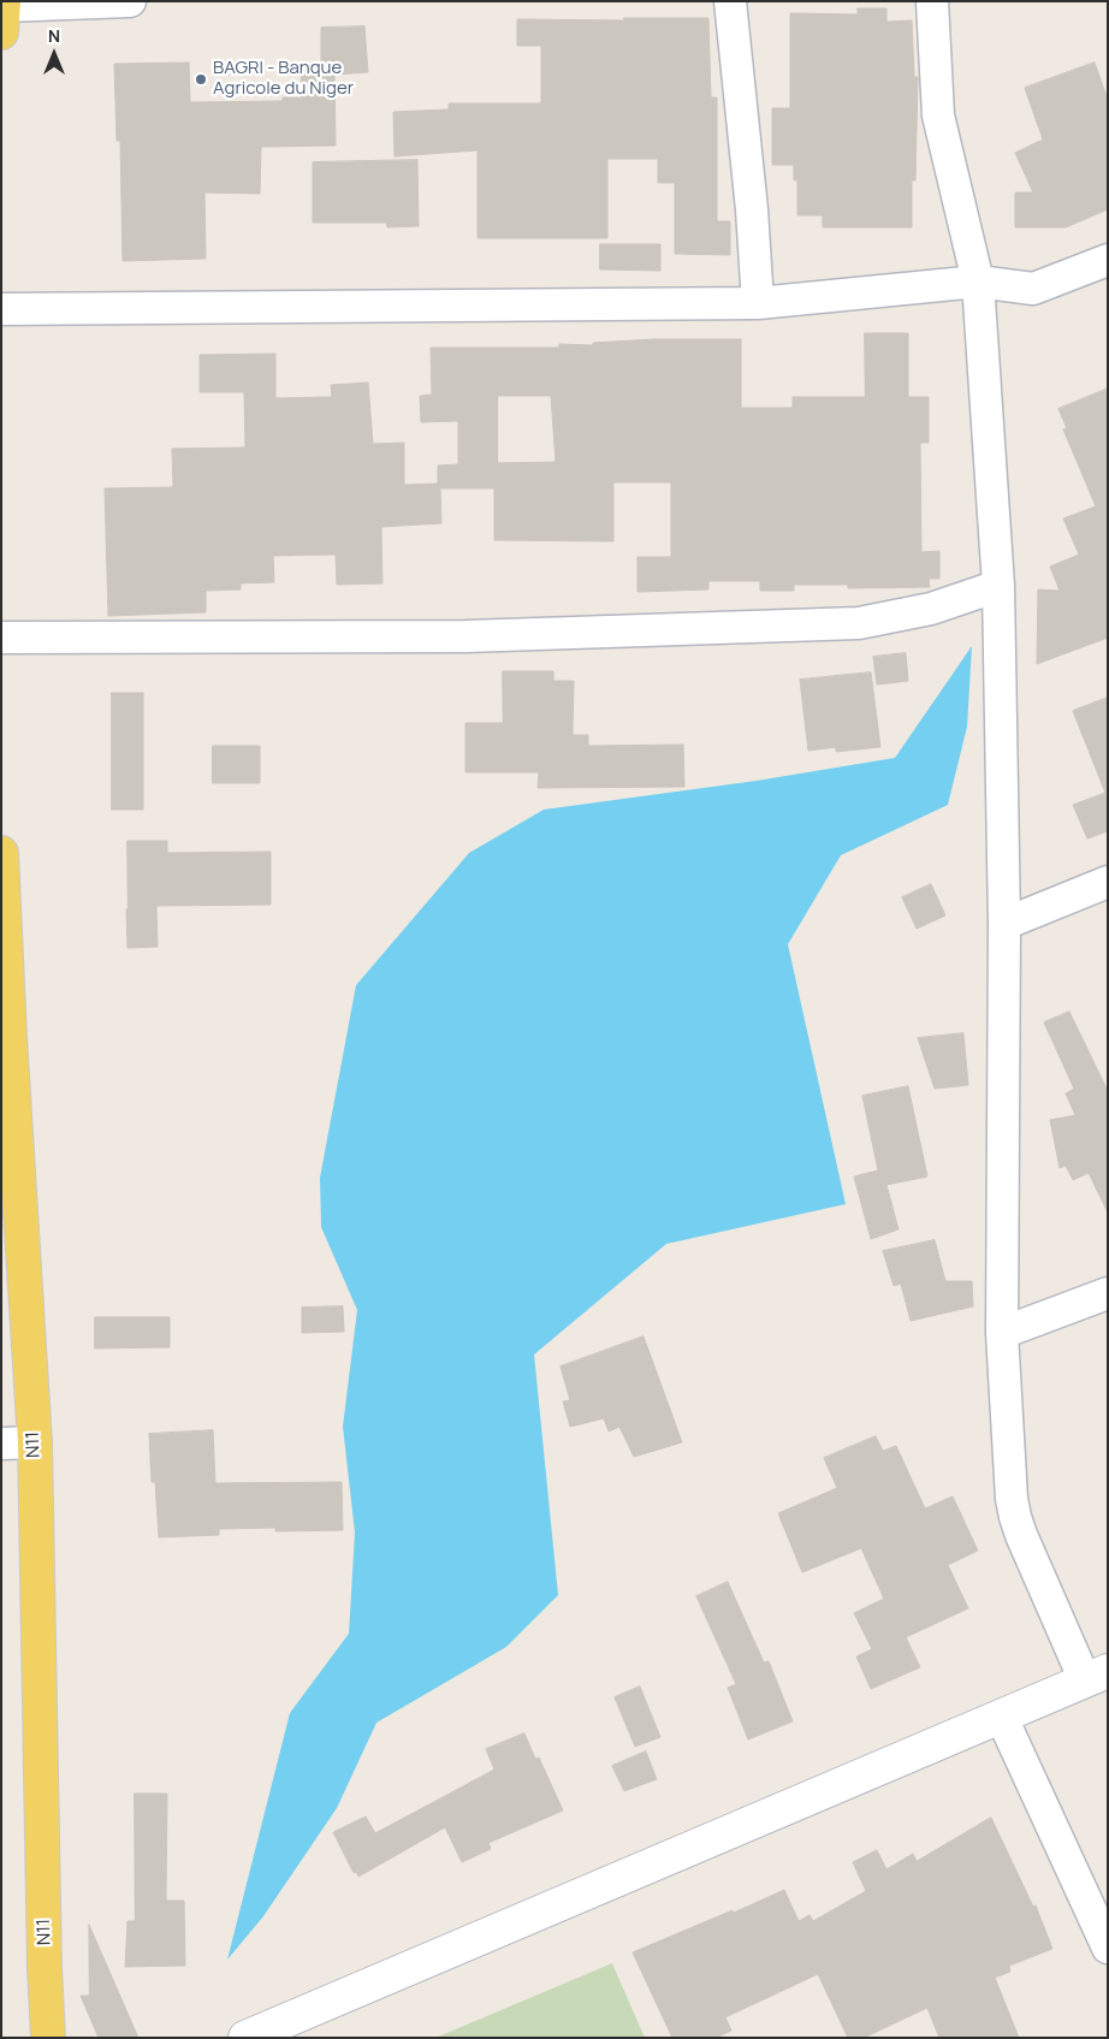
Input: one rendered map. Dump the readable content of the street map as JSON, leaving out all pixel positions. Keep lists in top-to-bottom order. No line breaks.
{"streets":{"main road":["N11"]},"places":["BAGRI - Banque Agricole du Niger"],"north":"top"}
